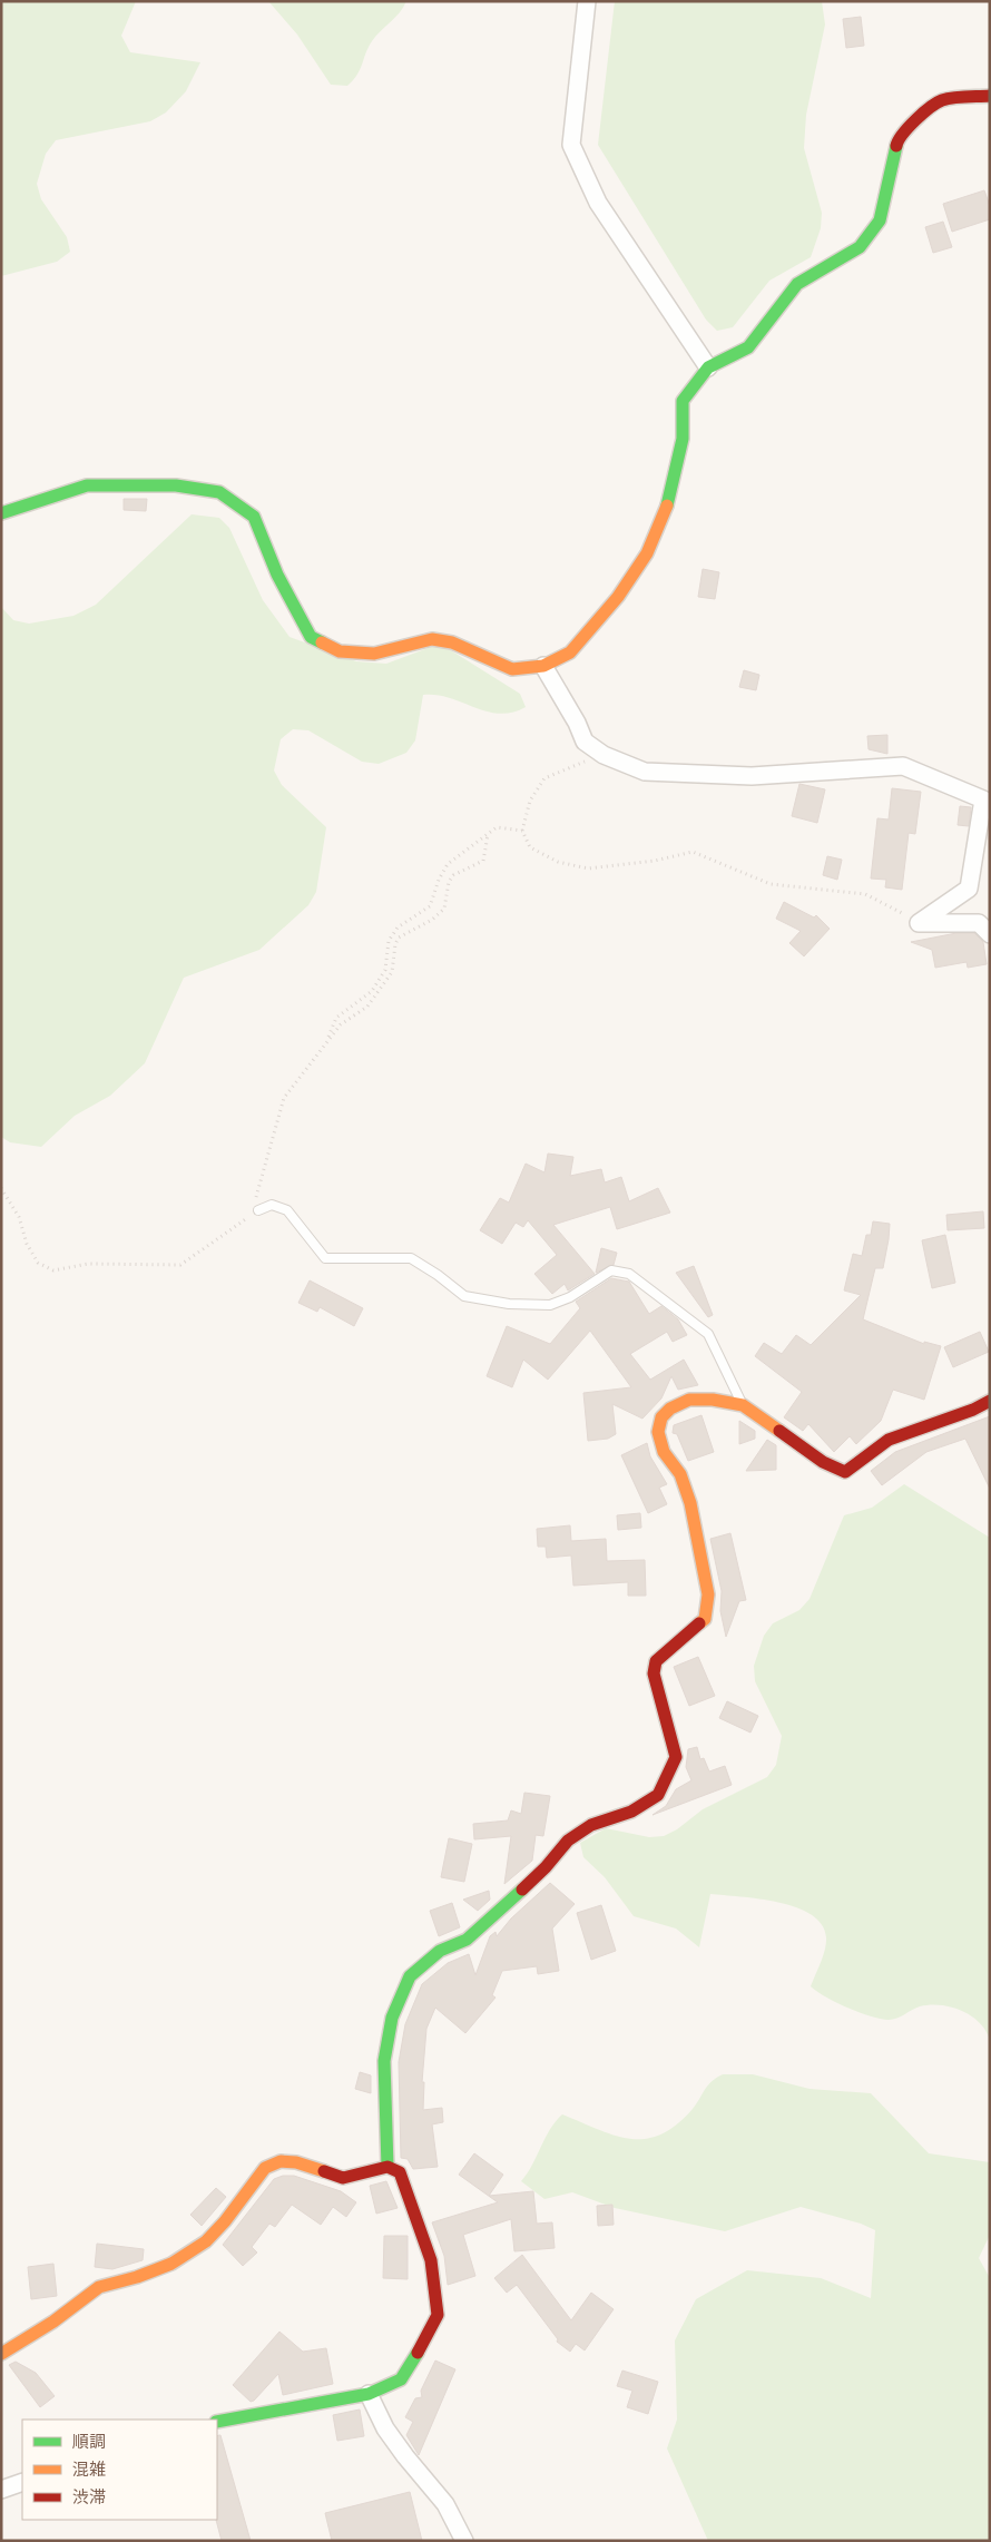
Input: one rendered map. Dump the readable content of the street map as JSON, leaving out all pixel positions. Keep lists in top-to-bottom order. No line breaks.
{"legend":["順調","混雑","渋滞"]}
